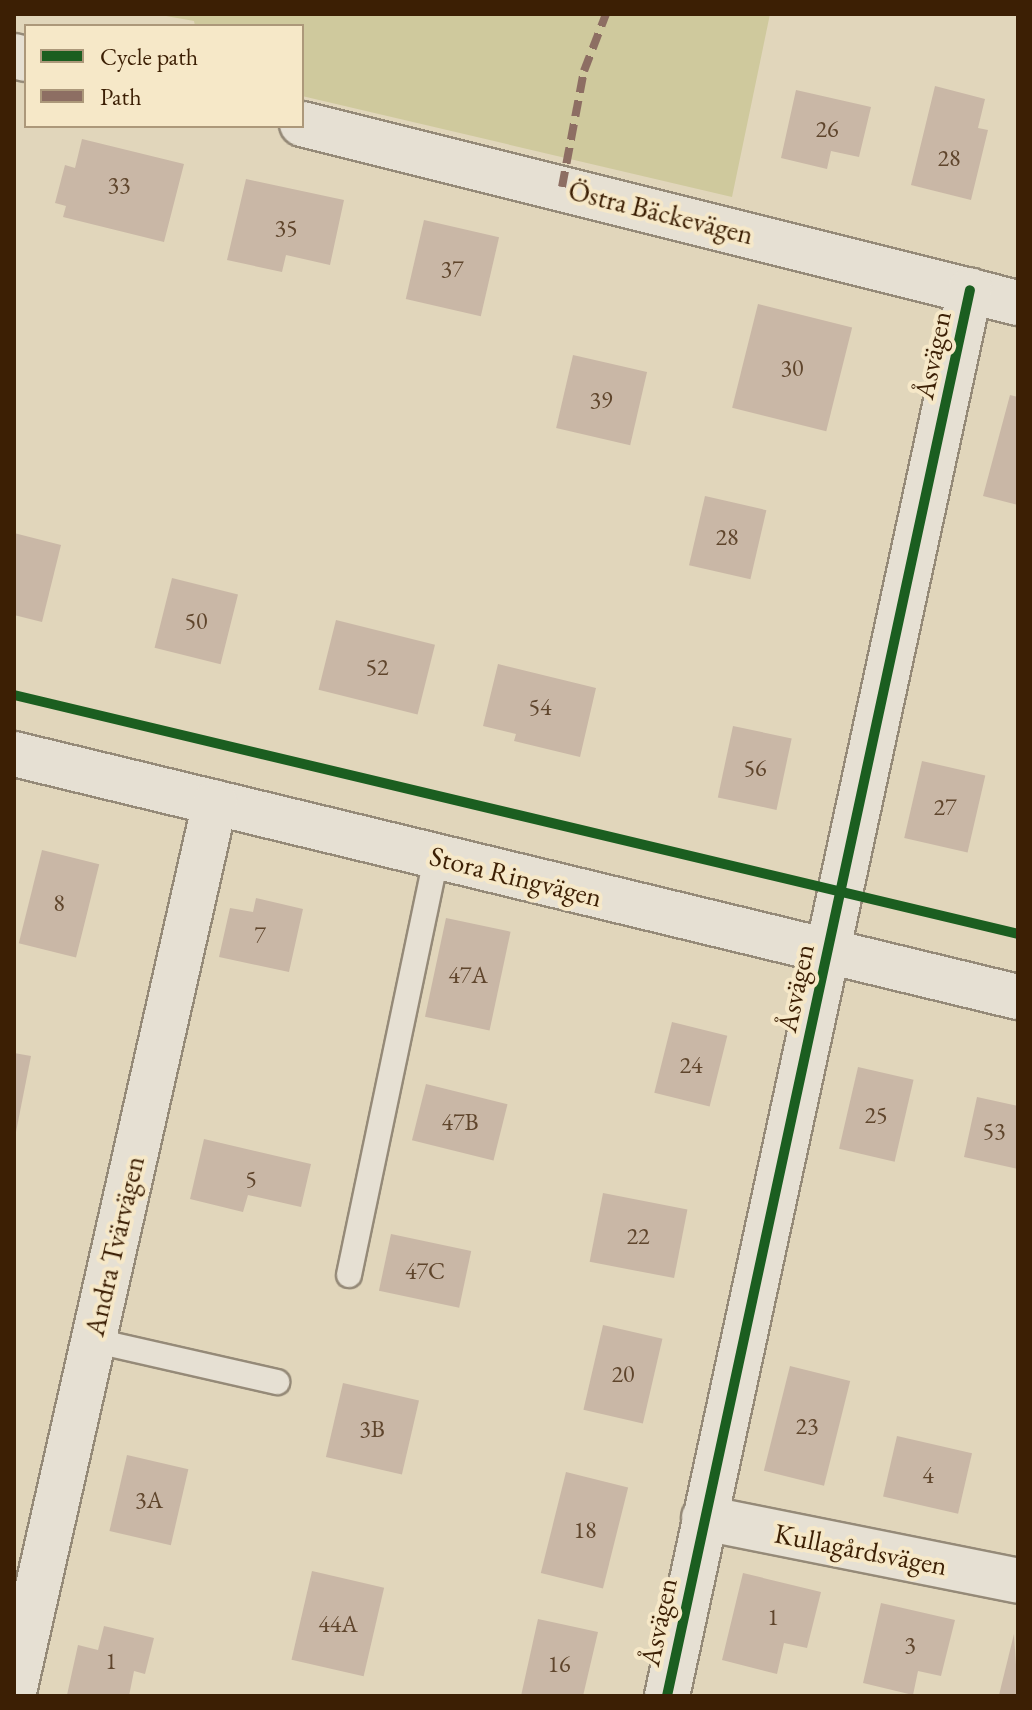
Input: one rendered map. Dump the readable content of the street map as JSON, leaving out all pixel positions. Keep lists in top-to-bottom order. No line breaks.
{"streets":{"street":["Östra Bäckevägen","Åsvägen","Stora Ringvägen","Andra Tvärvägen","Kullagårdsvägen"]},"crossings":[["Östra Bäckevägen","Åsvägen"],["Åsvägen","Stora Ringvägen"],["Åsvägen","Kullagårdsvägen"],["Stora Ringvägen","Andra Tvärvägen"]],"house_numbers":["26","28","33","35","37","30","39","28","50","52","54","56","27","8","7","47A","24","25","47B","53","5","22","47C","20","23","3B","4","3A","18","1","44A","3","1","16"],"legend":["Cycle path","Path"]}
